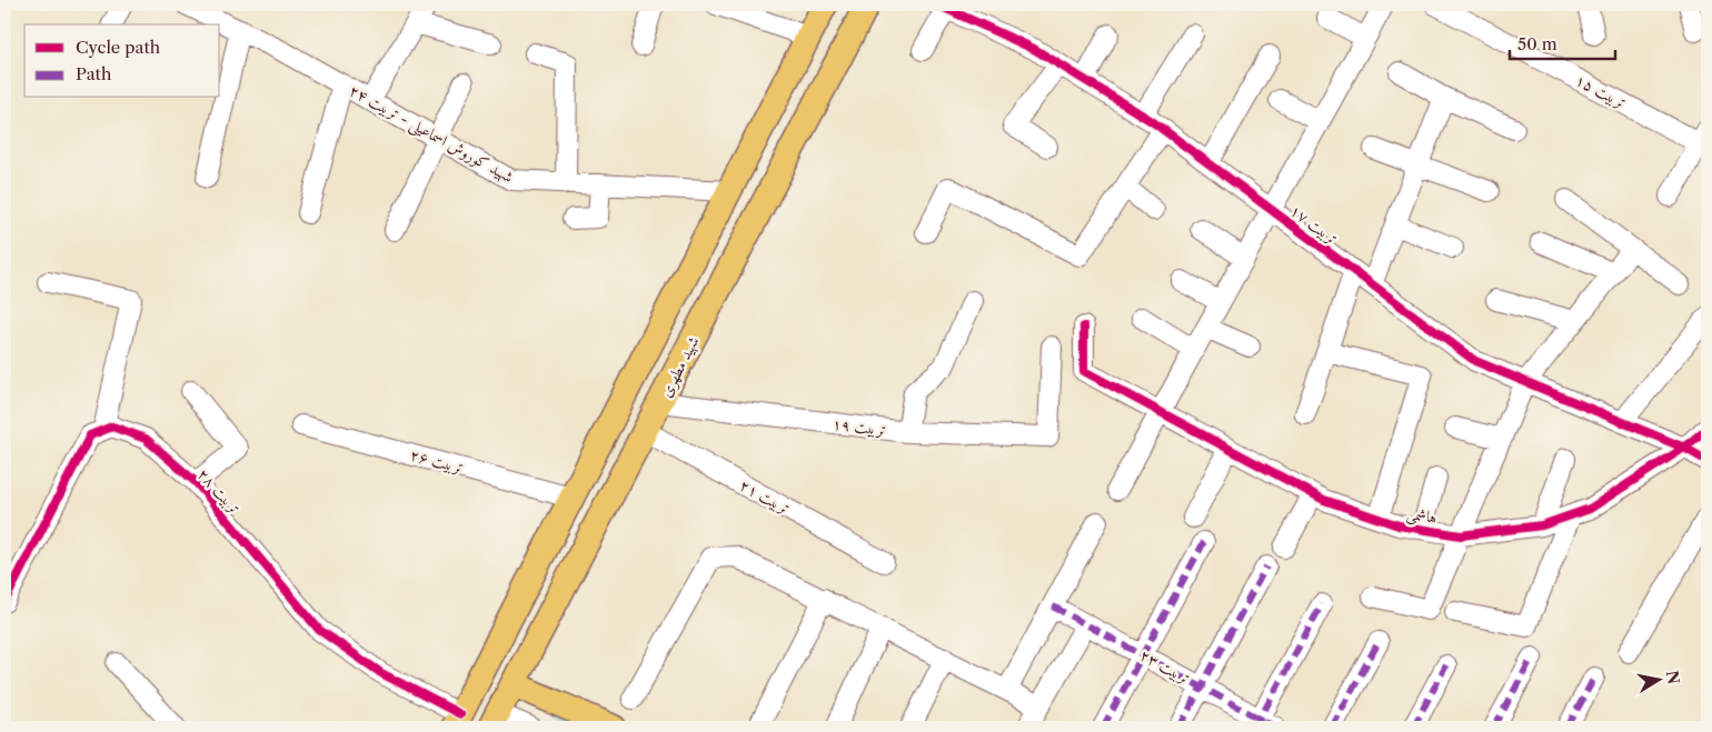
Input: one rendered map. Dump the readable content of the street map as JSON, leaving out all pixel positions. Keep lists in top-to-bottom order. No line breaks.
{"streets":{"main road":["شهید مطهری"],"street":["تربیت ۱۵","شهید کوروش اسماعیلی - تربیت ۲۴","تربیت ۱۷","تربیت ۱۹","تربیت ۲۶","تربیت ۲۸","تربیت ۲۱","هاشمی","تربیت ۲۳"]},"crossings":[["تربیت ۱۷","هاشمی"],["شهید مطهری","تربیت ۱۹"],["شهید مطهری","تربیت ۲۱"]],"legend":["Cycle path","Path"],"scale_bar":"50 m","north":"right"}
